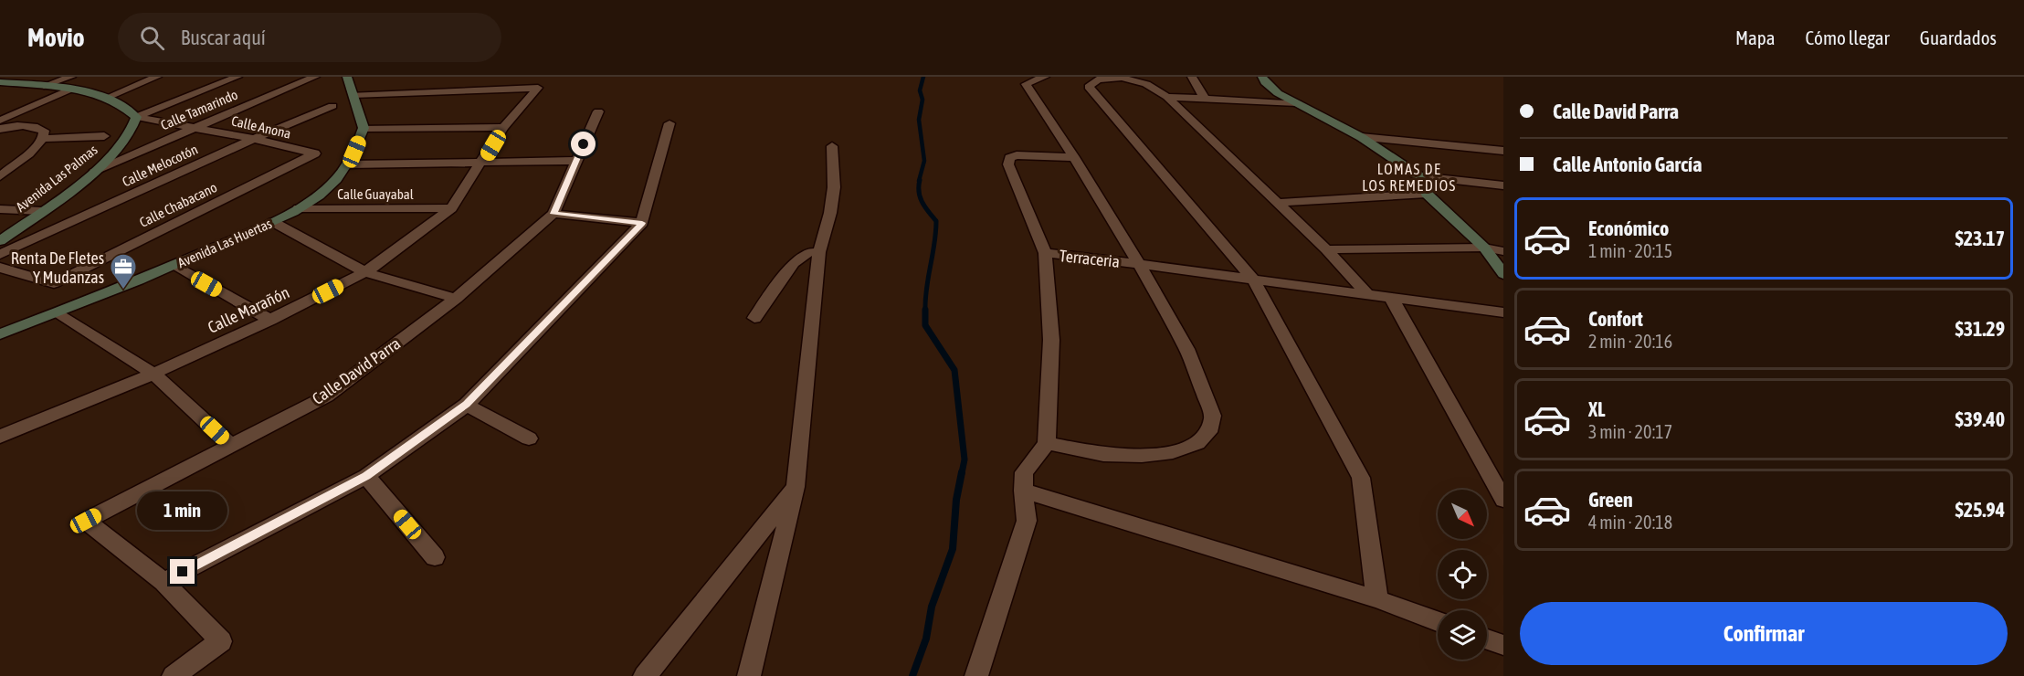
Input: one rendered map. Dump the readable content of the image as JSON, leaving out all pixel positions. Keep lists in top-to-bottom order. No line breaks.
{"streets":{"street":["Calle Tamarindo","Calle Anona","Calle Melocotón","Avenida Las Palmas","Calle Guayabal","Calle Chabacano","Avenida Las Huertas","Terraceria","Calle Marañón","Calle David Parra"]},"crossings":[["Calle Tamarindo","Calle Anona"],["Calle Tamarindo","Avenida Las Palmas"],["Calle Anona","Calle Melocotón"],["Calle Anona","Avenida Las Palmas"],["Calle Anona","Calle Chabacano"],["Calle Guayabal","Avenida Las Huertas"],["Calle Guayabal","Calle Marañón"]],"districts":["LOMAS DE LOS REMEDIOS"],"places":{"office":["Renta De Fletes Y Mudanzas"]},"north":"bottom right","page":{"header":"Movio","search":"Buscar aquí","nav":["Mapa","Cómo llegar","Guardados"],"banner":["Calle David Parra","Calle Antonio García"],"list":[{"name":"Económico","note":"1 min · 20:15","value":"$23.17"},{"name":"Confort","note":"2 min · 20:16","value":"$31.29"},{"name":"XL","note":"3 min · 20:17","value":"$39.40"},{"name":"Green","note":"4 min · 20:18","value":"$25.94"}],"bubble":"1 min","buttons":"Confirmar"}}
